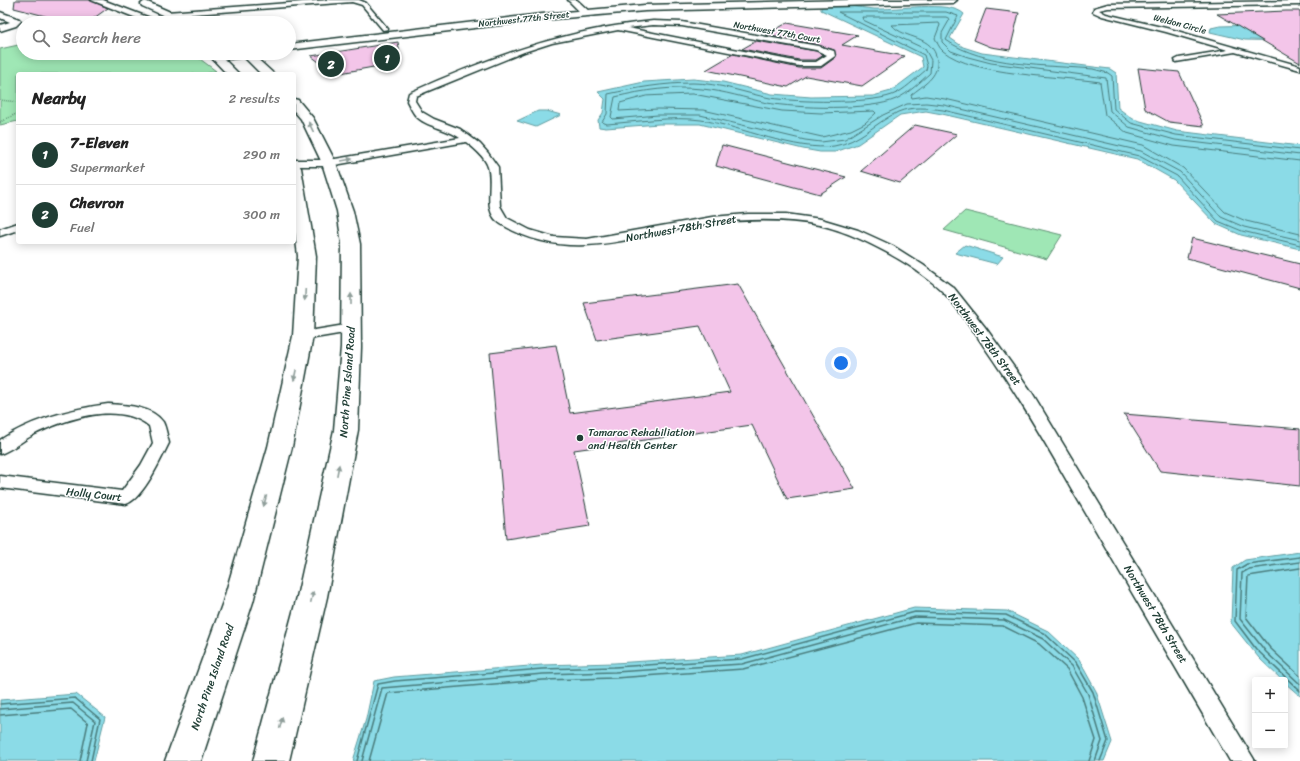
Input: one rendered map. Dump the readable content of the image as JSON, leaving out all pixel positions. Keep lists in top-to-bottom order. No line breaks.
{"streets":{"main road":["Northwest 77th Street","North Pine Island Road"],"lane":["Weldon Circle","Northwest 77th Court","Northwest 78th Street","Holly Court"]},"crossings":[["Northwest 77th Court","Northwest 78th Street"]],"places":["Tamarac Rehabiliation and Health Center"],"page":{"search":"Search here","pins":["1","2"],"heading":["Nearby","2 results"],"list":[{"mark":"1","name":"7-Eleven","note":"Supermarket","value":"290 m"},{"mark":"2","name":"Chevron","note":"Fuel","value":"300 m"}],"map_buttons":["+","−"]}}
